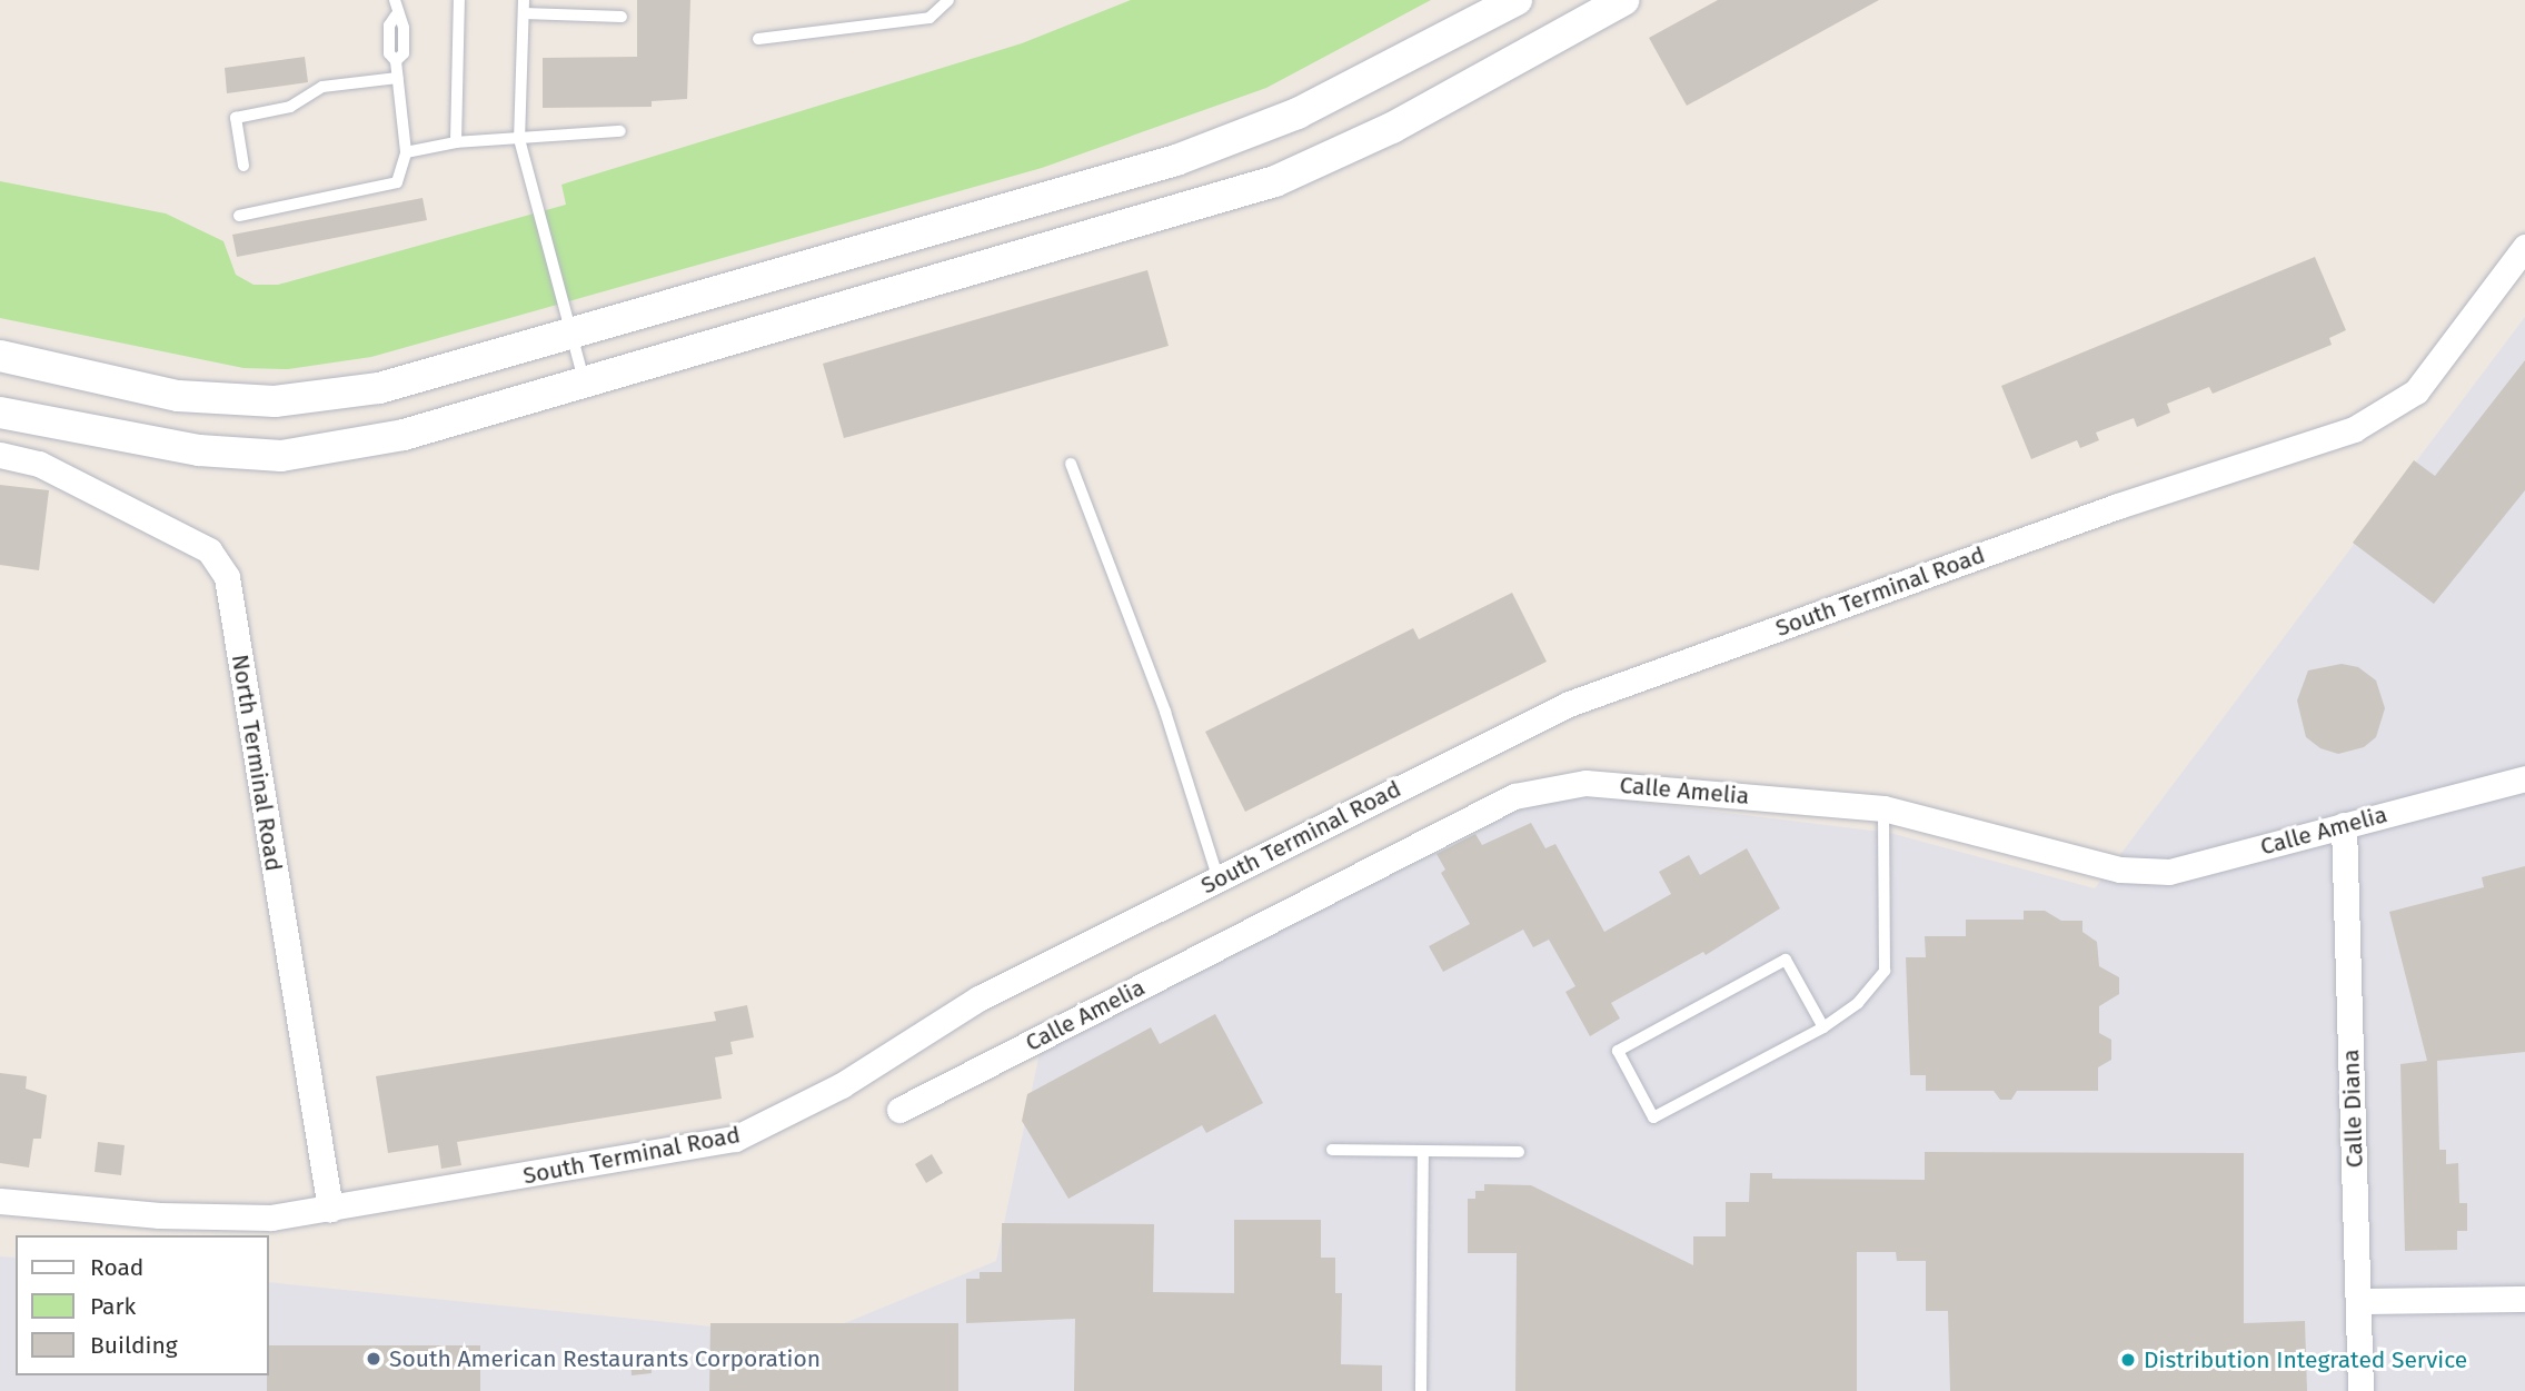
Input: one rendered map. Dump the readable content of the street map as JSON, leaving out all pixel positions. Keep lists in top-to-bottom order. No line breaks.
{"streets":{"street":["South Terminal Road","North Terminal Road","Calle Amelia","Calle Diana"]},"crossings":[["South Terminal Road","North Terminal Road"],["Calle Amelia","Calle Diana"]],"places":["South American Restaurants Corporation","Distribution Integrated Service"],"legend":["Road","Park","Building"]}
